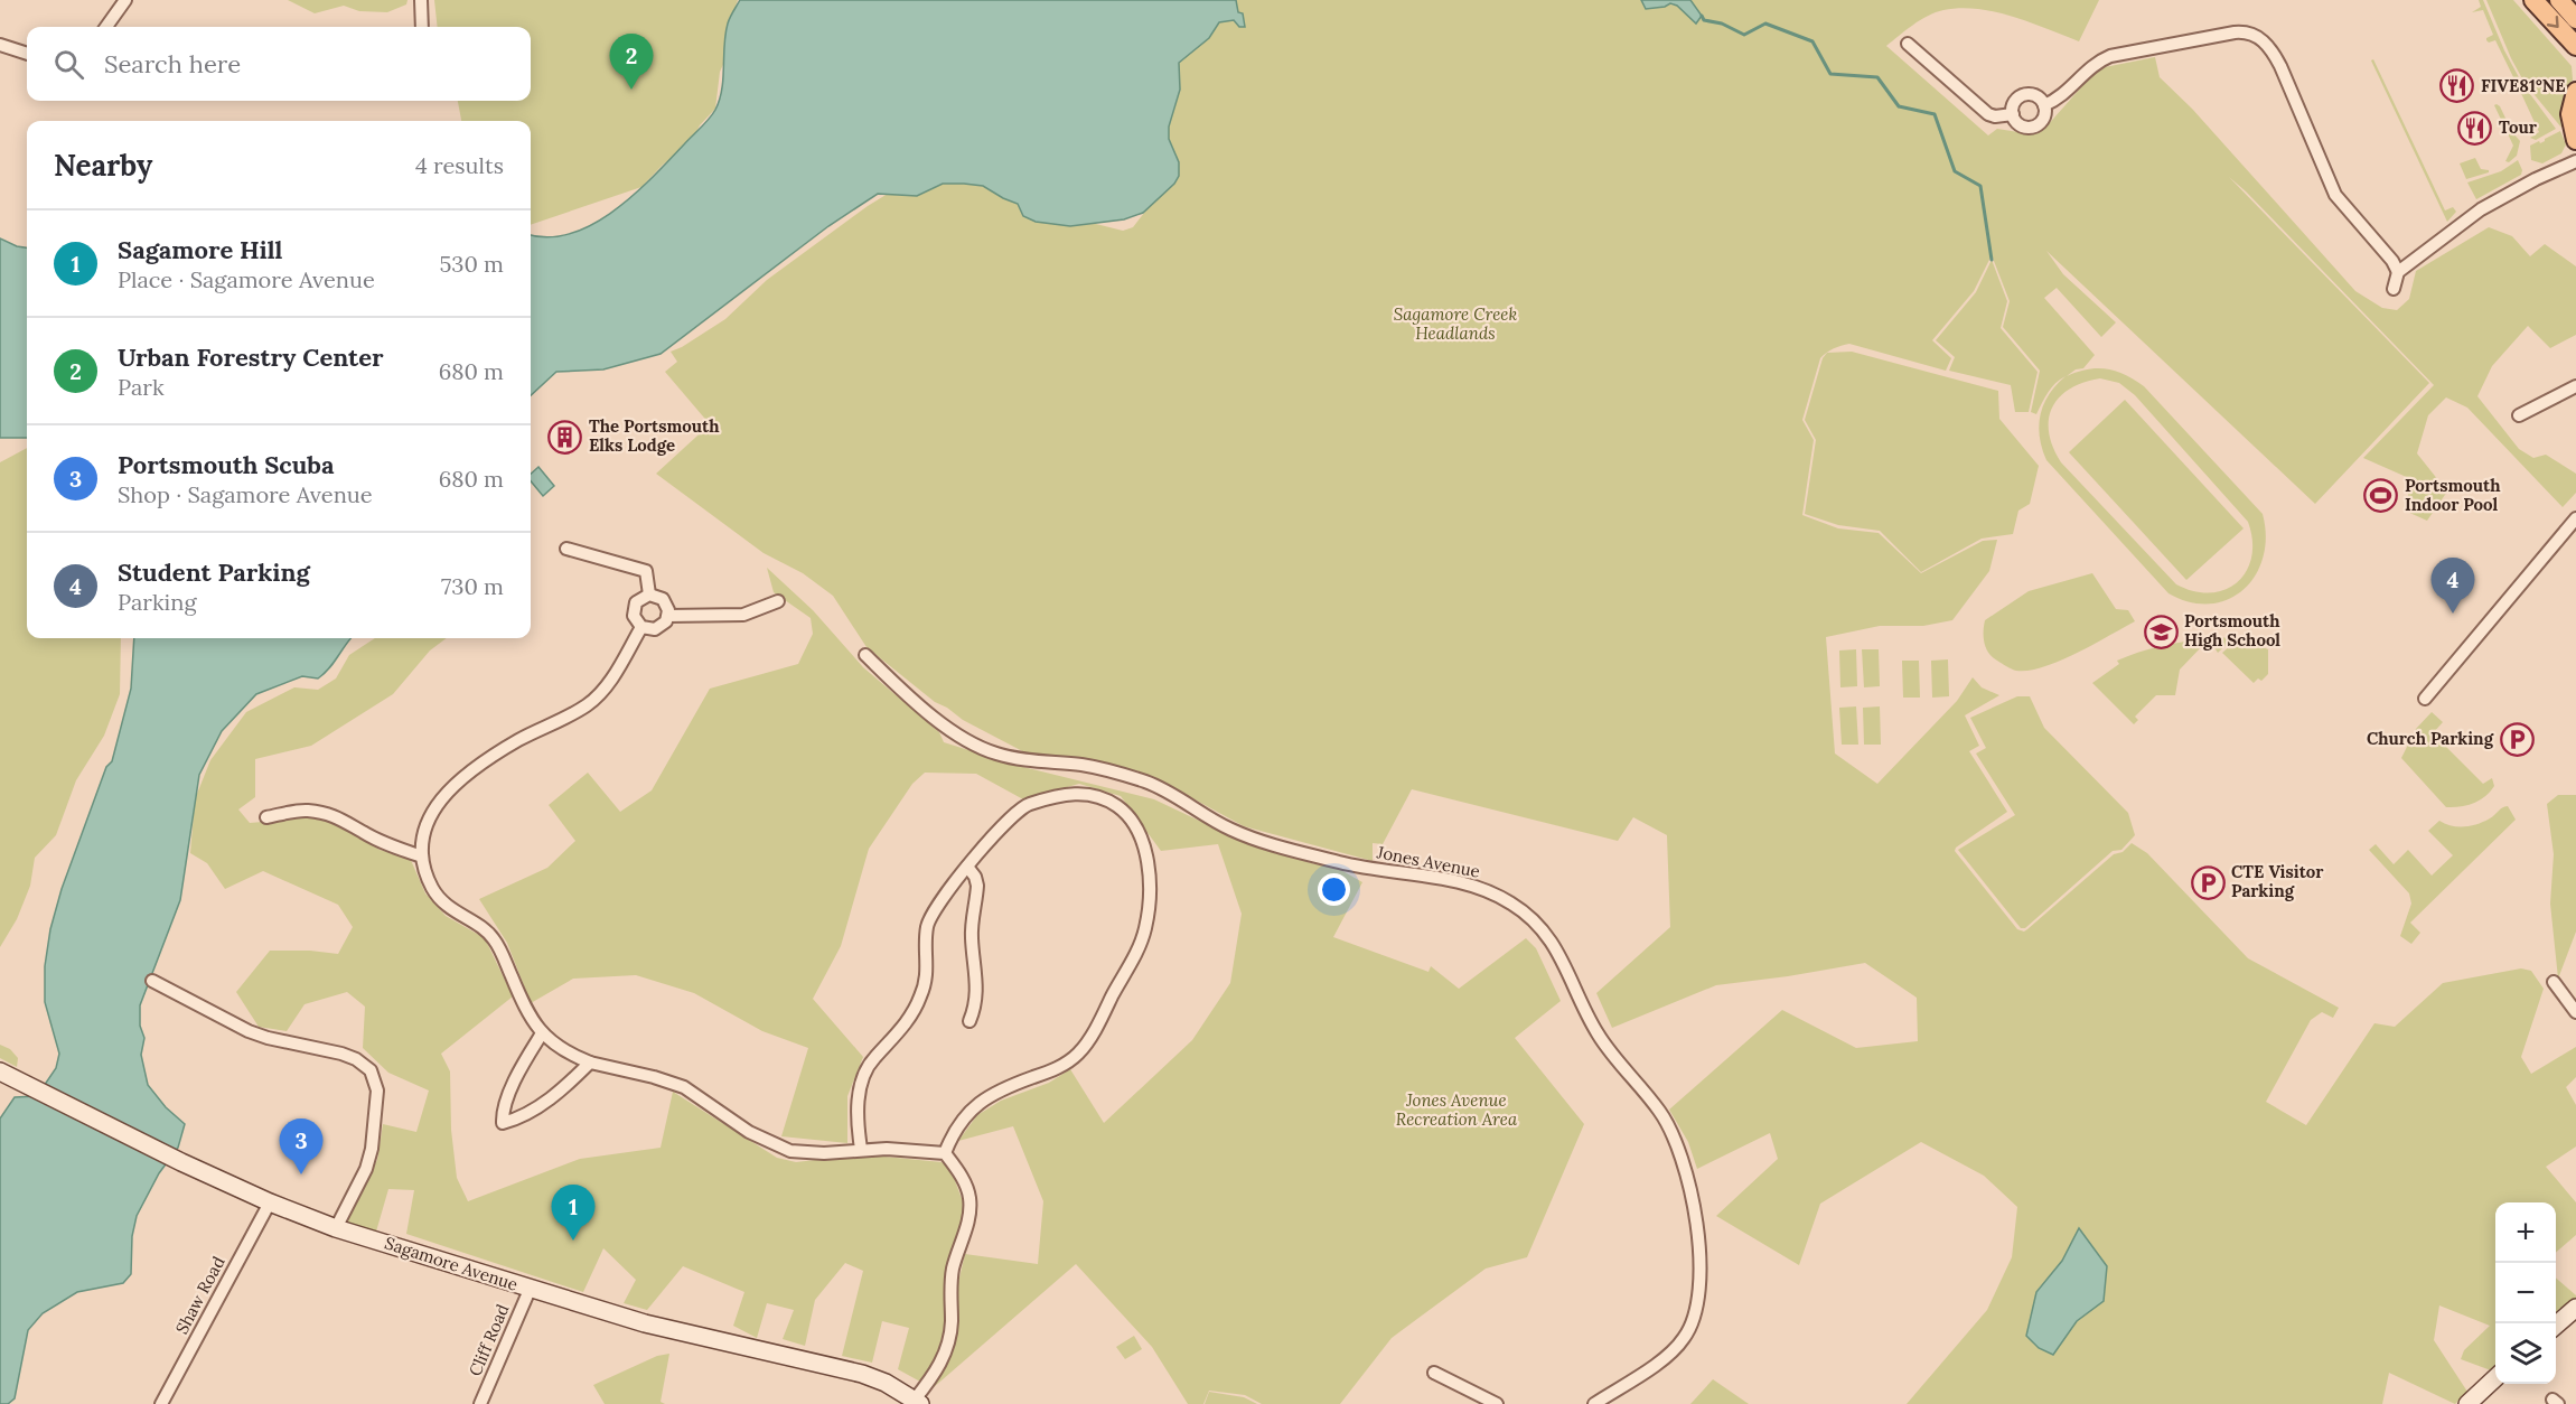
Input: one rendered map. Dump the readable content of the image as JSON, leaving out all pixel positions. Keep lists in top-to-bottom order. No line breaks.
{"streets":{"main road":["Sagamore Avenue"],"street":["Jones Avenue","Shaw Road","Cliff Road"]},"crossings":[["Sagamore Avenue","Shaw Road"],["Sagamore Avenue","Cliff Road"]],"parks":["Sagamore Creek Headlands","Jones Avenue Recreation Area"],"places":{"restaurant":["FIVE81°NE","Tour"],"building":["The Portsmouth Elks Lodge"],"sports":["Portsmouth Indoor Pool"],"school or university":["Portsmouth High School"],"parking":["Church Parking","CTE Visitor Parking"]},"page":{"search":"Search here","pins":["2","4","3","1"],"heading":["Nearby","4 results"],"list":[{"mark":"1","name":"Sagamore Hill","note":"Place · Sagamore Avenue","value":"530 m"},{"mark":"2","name":"Urban Forestry Center","note":"Park","value":"680 m"},{"mark":"3","name":"Portsmouth Scuba","note":"Shop · Sagamore Avenue","value":"680 m"},{"mark":"4","name":"Student Parking","note":"Parking","value":"730 m"}],"map_buttons":["+","−"]}}
